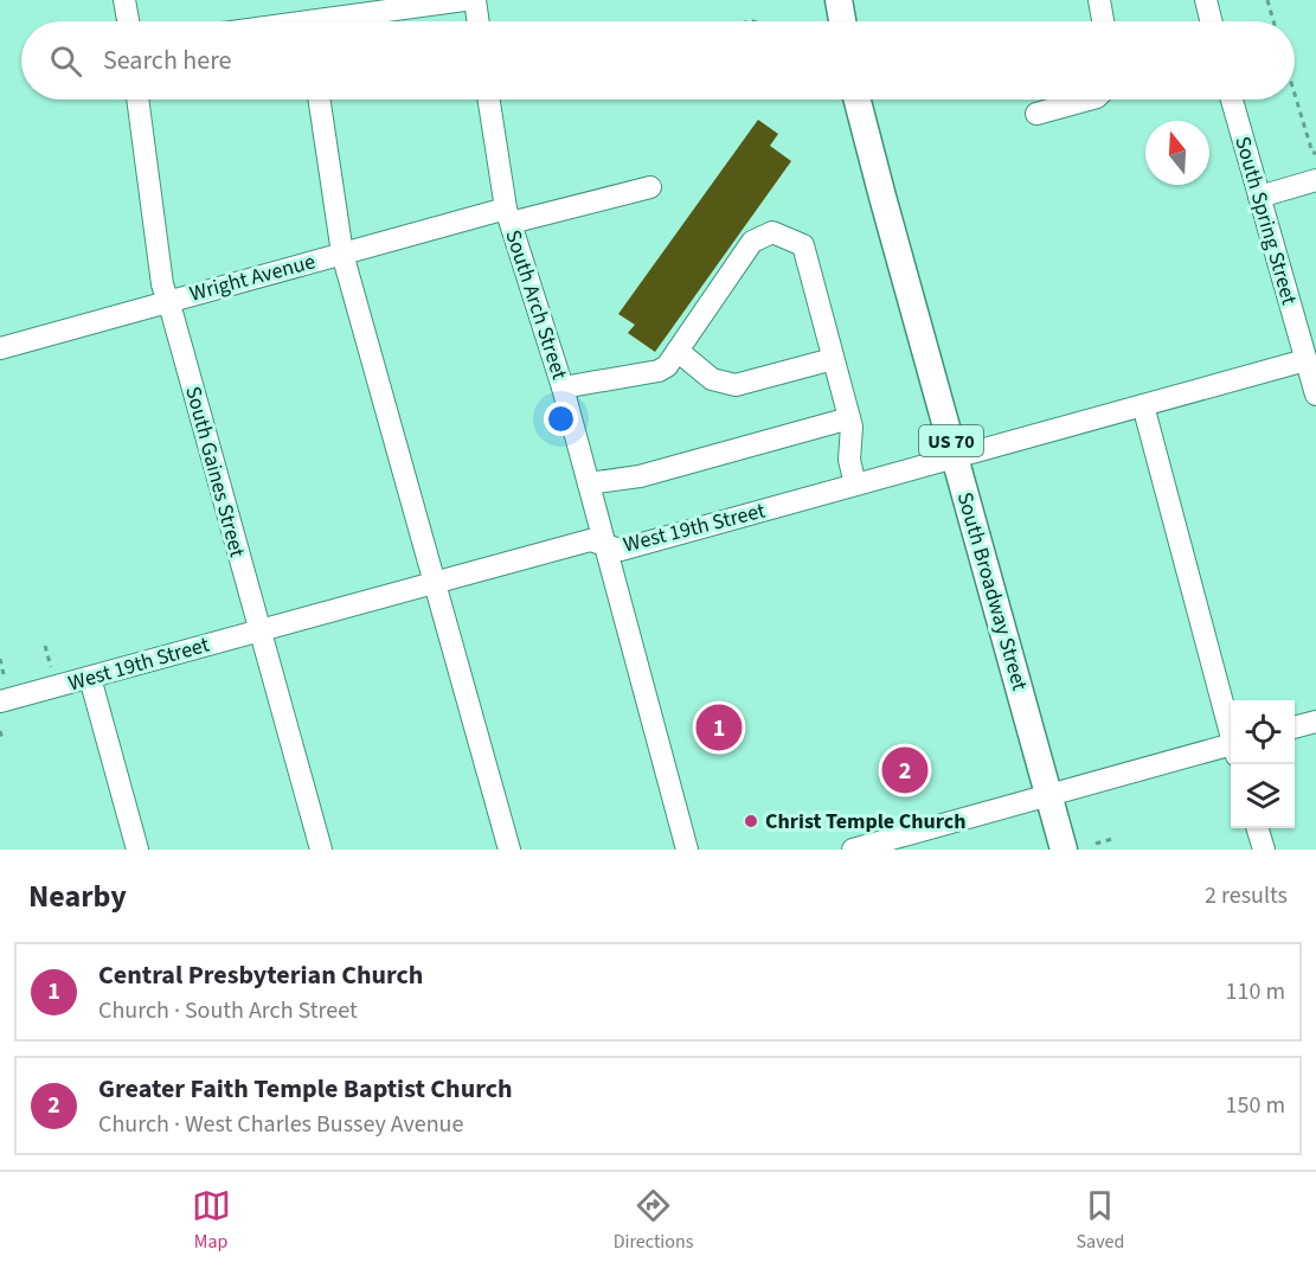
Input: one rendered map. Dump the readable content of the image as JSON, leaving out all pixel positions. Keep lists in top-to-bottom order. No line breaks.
{"streets":{"main road":["US 70","South Broadway Street"],"street":["South Spring Street","Wright Avenue","South Arch Street","South Gaines Street","West 19th Street"]},"crossings":[["South Spring Street","West 19th Street"],["Wright Avenue","South Arch Street"],["Wright Avenue","South Gaines Street"],["South Arch Street","West 19th Street"],["South Gaines Street","West 19th Street"],["West 19th Street","South Broadway Street"]],"places":["Christ Temple Church"],"north":"top","page":{"search":"Search here","pins":["1","2"],"heading":["Nearby","2 results"],"list":[{"mark":"1","name":"Central Presbyterian Church","note":"Church · South Arch Street","value":"110 m"},{"mark":"2","name":"Greater Faith Temple Baptist Church","note":"Church · West Charles Bussey Avenue","value":"150 m"}],"nav":["Map","Directions","Saved"]}}
